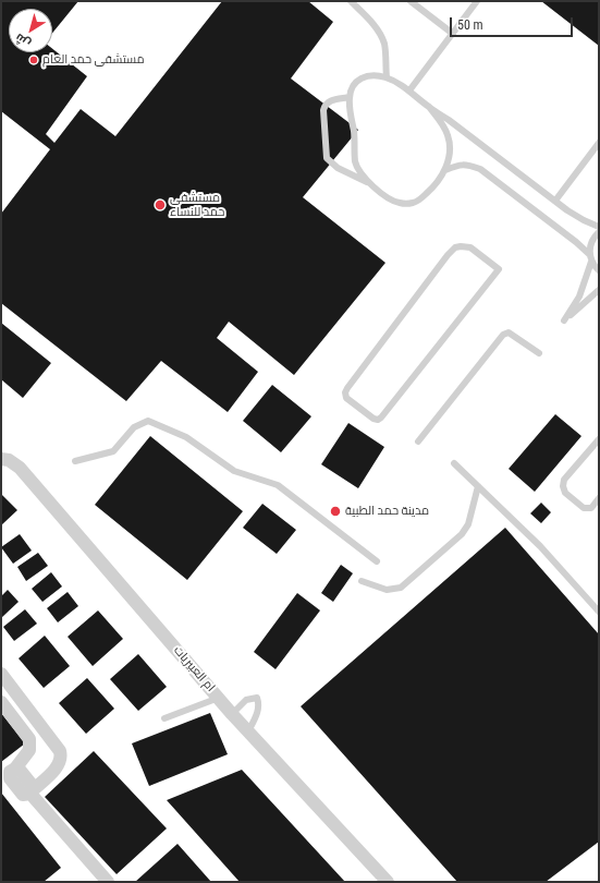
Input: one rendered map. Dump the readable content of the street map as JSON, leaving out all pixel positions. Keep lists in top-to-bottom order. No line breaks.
{"streets":{"street":["ام العبيريات"]},"places":["مستشفى حمد العام","مستشفى حمد للنساء","مدينة حمد الطبية"],"scale_bar":"50 m","north":"bottom left"}
